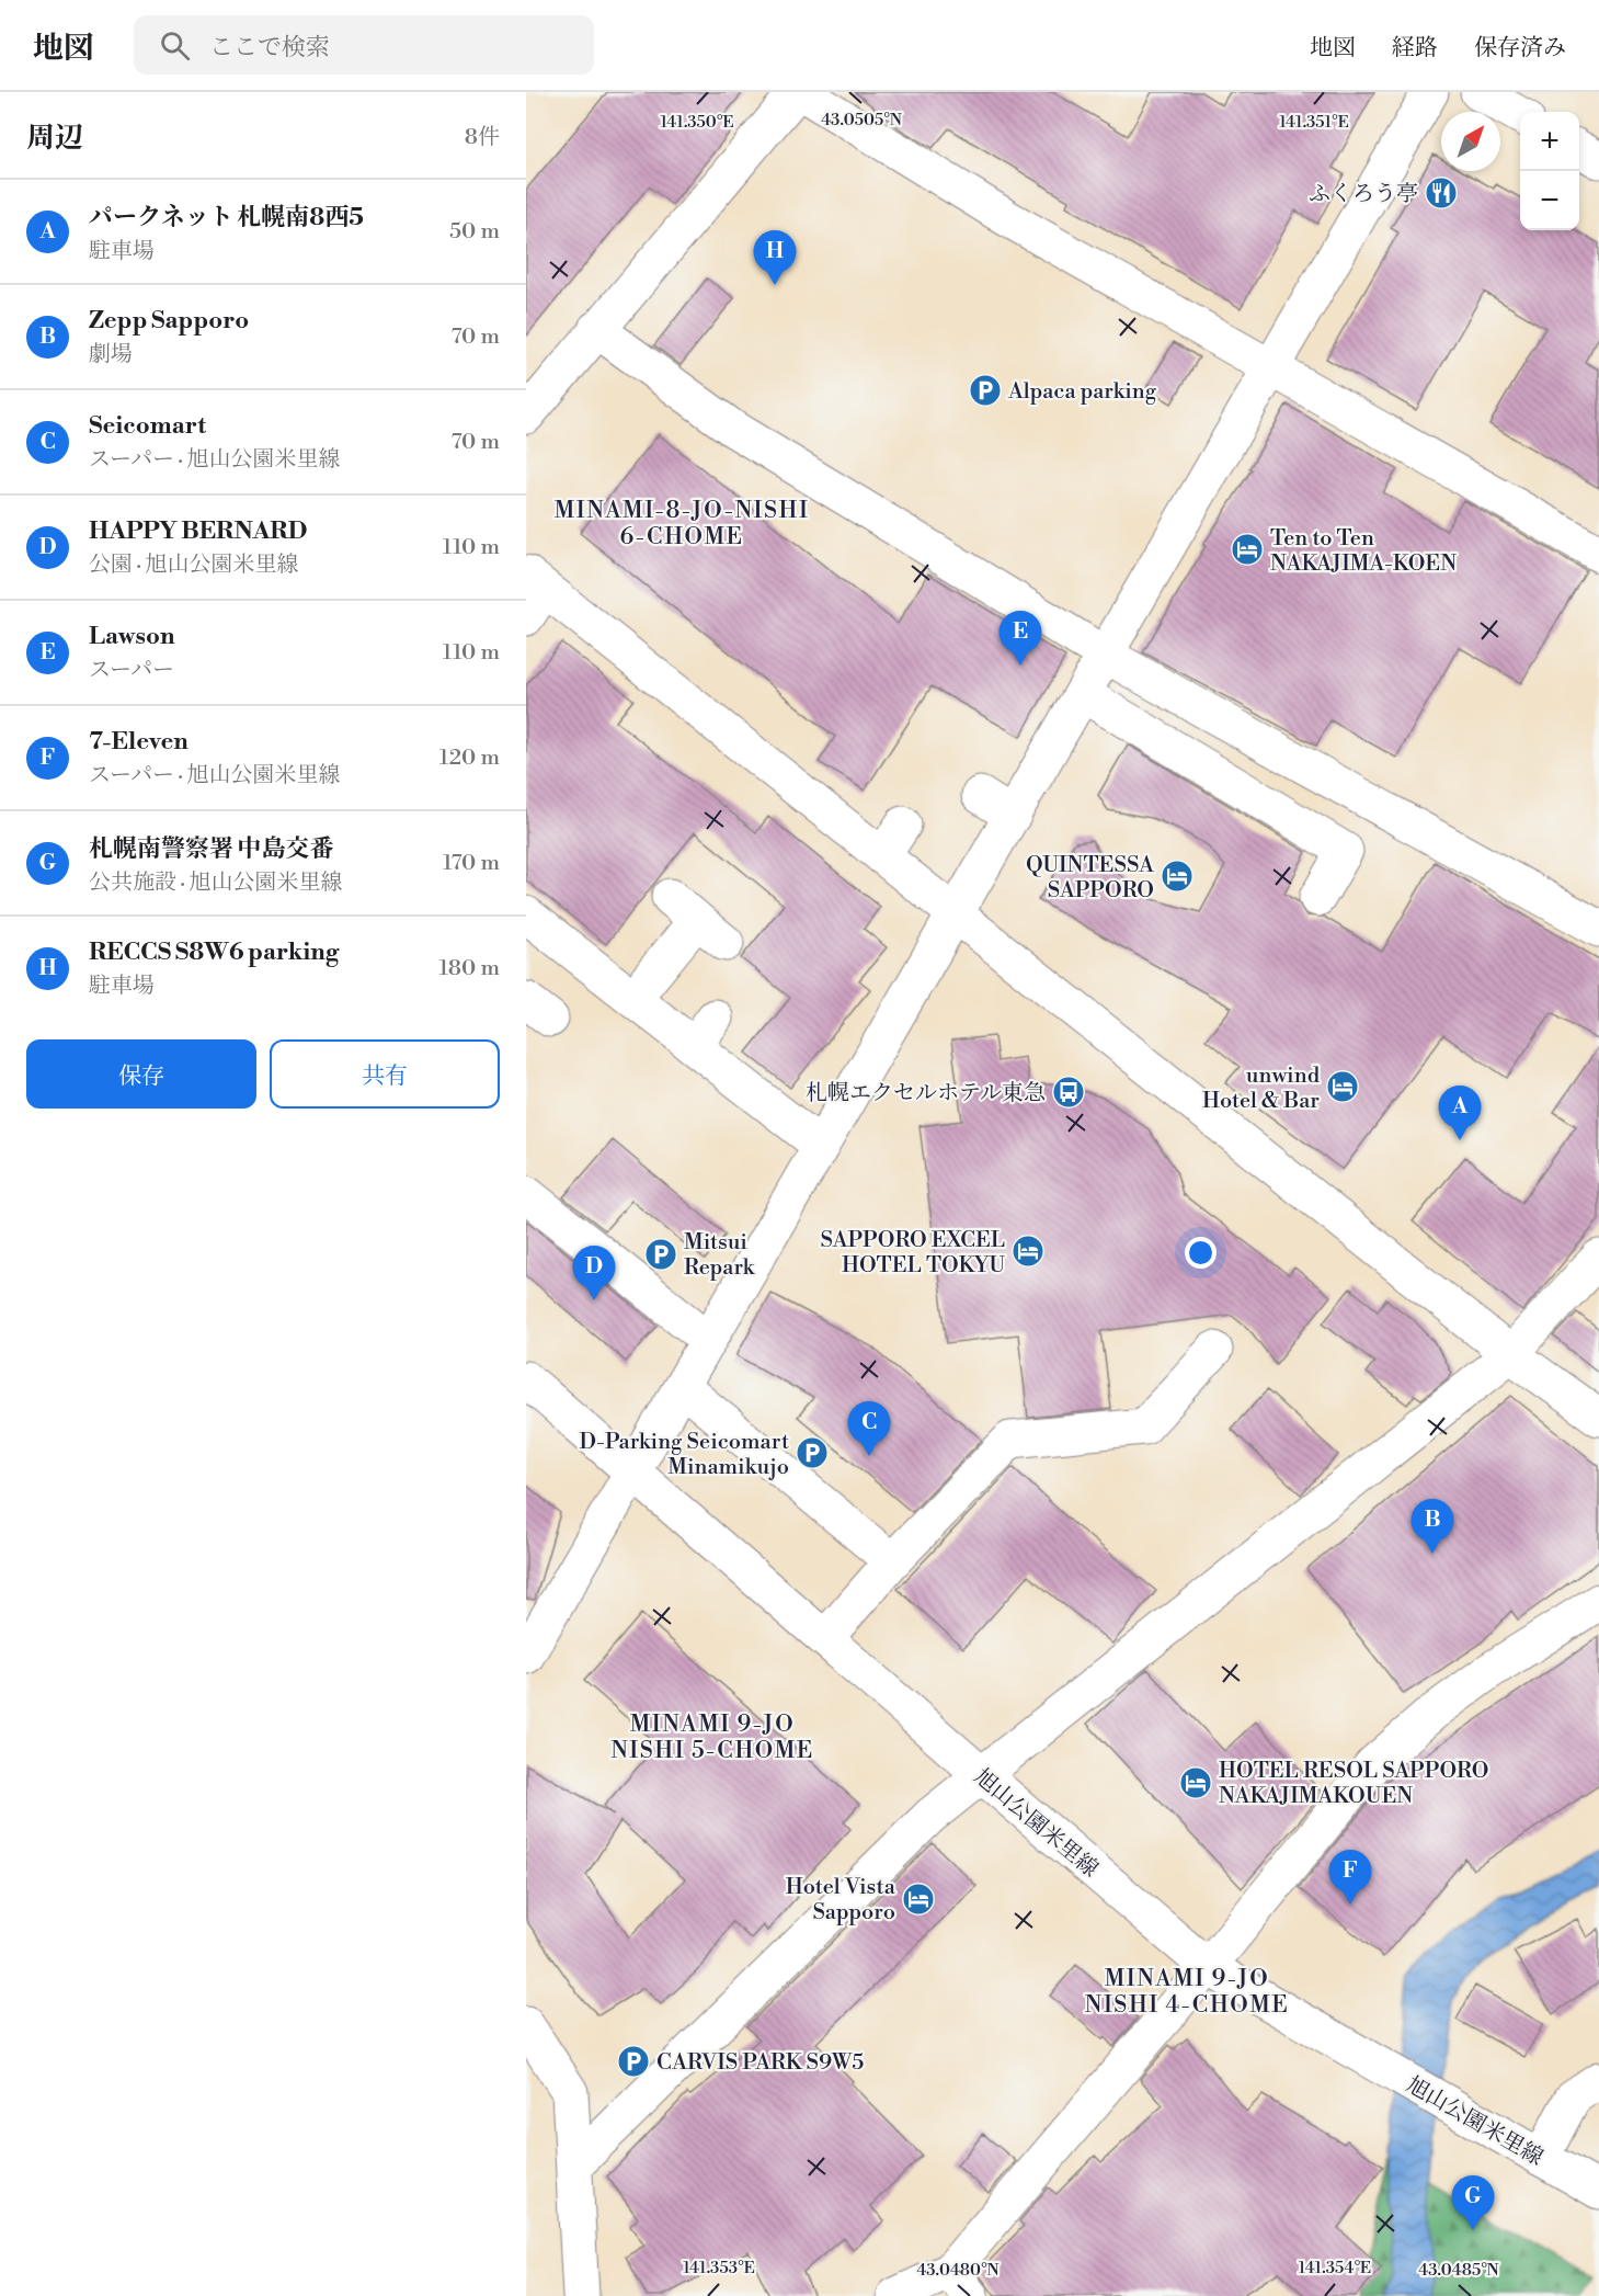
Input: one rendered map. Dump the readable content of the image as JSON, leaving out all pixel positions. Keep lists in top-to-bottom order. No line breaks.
{"streets":{"street":["旭山公園米里線"]},"districts":["MINAMI-8-JO-NISHI 6-CHOME","MINAMI 9-JO NISHI 5-CHOME","MINAMI 9-JO NISHI 4-CHOME"],"places":{"restaurant":["ふくろう亭"],"parking":["Alpaca parking","Mitsui Repark","D-Parking Seicomart Minamikujo","CARVIS PARK S9W5"],"hotel":["Ten to Ten NAKAJIMA-KOEN","QUINTESSA SAPPORO","unwind Hotel & Bar","SAPPORO EXCEL HOTEL TOKYU","HOTEL RESOL SAPPORO NAKAJIMAKOUEN","Hotel Vista Sapporo"],"bus stop":["札幌エクセルホテル東急"]},"north":"top right","page":{"header":"地図","search":"ここで検索","nav":["地図","経路","保存済み"],"heading":["周辺","8件"],"map_buttons":["+","−"],"list":[{"mark":"A","name":"パークネット 札幌南8西5","note":"駐車場","value":"50 m"},{"mark":"B","name":"Zepp Sapporo","note":"劇場","value":"70 m"},{"mark":"C","name":"Seicomart","note":"スーパー · 旭山公園米里線","value":"70 m"},{"mark":"D","name":"HAPPY BERNARD","note":"公園 · 旭山公園米里線","value":"110 m"},{"mark":"E","name":"Lawson","note":"スーパー","value":"110 m"},{"mark":"F","name":"7-Eleven","note":"スーパー · 旭山公園米里線","value":"120 m"},{"mark":"G","name":"札幌南警察署 中島交番","note":"公共施設 · 旭山公園米里線","value":"170 m"},{"mark":"H","name":"RECCS S8W6 parking","note":"駐車場","value":"180 m"}],"pins":["H","E","A","D","C","B","F","G"],"buttons":["保存","共有"]},"coordinates":["43.0505°N","141.350°E","141.351°E","141.353°E","141.354°E","43.0480°N","43.0485°N"]}
